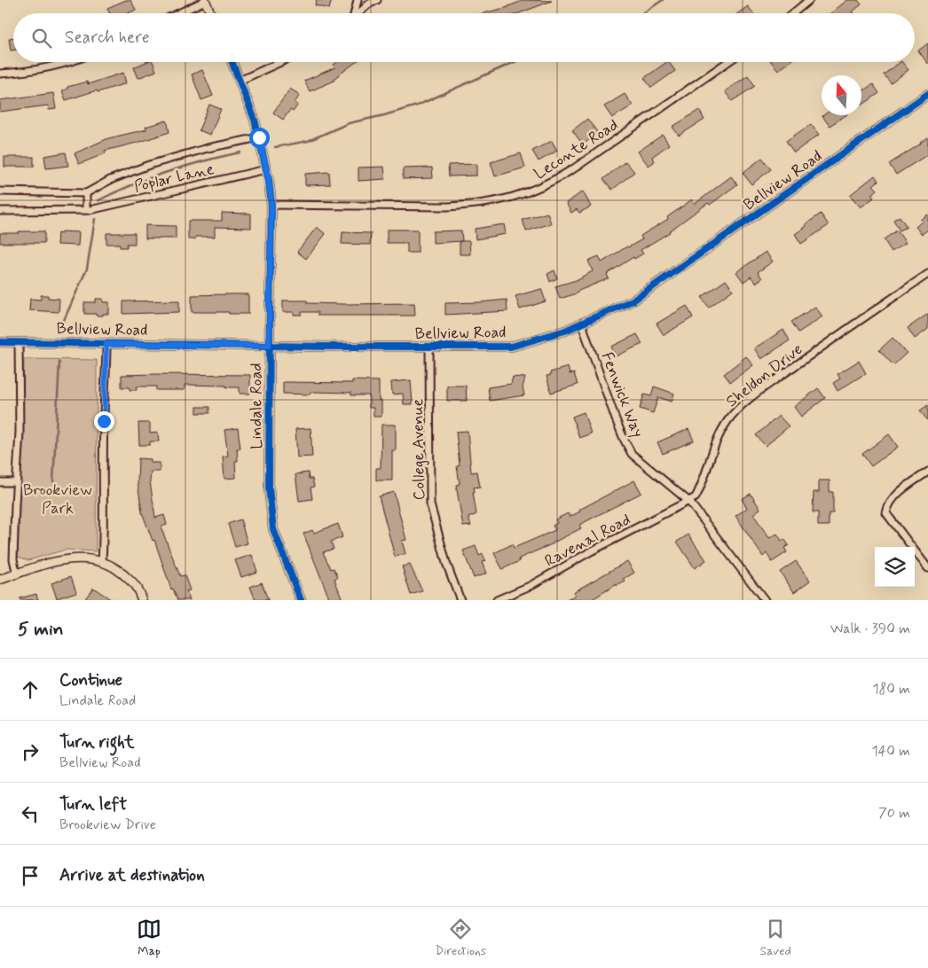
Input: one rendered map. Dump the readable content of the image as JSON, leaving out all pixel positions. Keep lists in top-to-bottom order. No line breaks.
{"streets":{"street":["Leconte Road","Poplar Lane","Bellview Road","Sheldon Drive","Fenwick Way","Lindale Road","College Avenue","Ravenal Road"]},"crossings":[["Leconte Road","Lindale Road"],["Poplar Lane","Lindale Road"],["Bellview Road","Fenwick Way"],["Bellview Road","Lindale Road"],["Bellview Road","College Avenue"],["Sheldon Drive","Fenwick Way"],["Sheldon Drive","Ravenal Road"],["Fenwick Way","Ravenal Road"]],"parks":["Brookview Park"],"north":"top","page":{"search":"Search here","heading":["5 min","Walk · 390 m"],"list":[["Continue","Lindale Road","180 m"],["Turn right","Bellview Road","140 m"],["Turn left","Brookview Drive","70 m"],"Arrive at destination"],"nav":["Map","Directions","Saved"]}}
